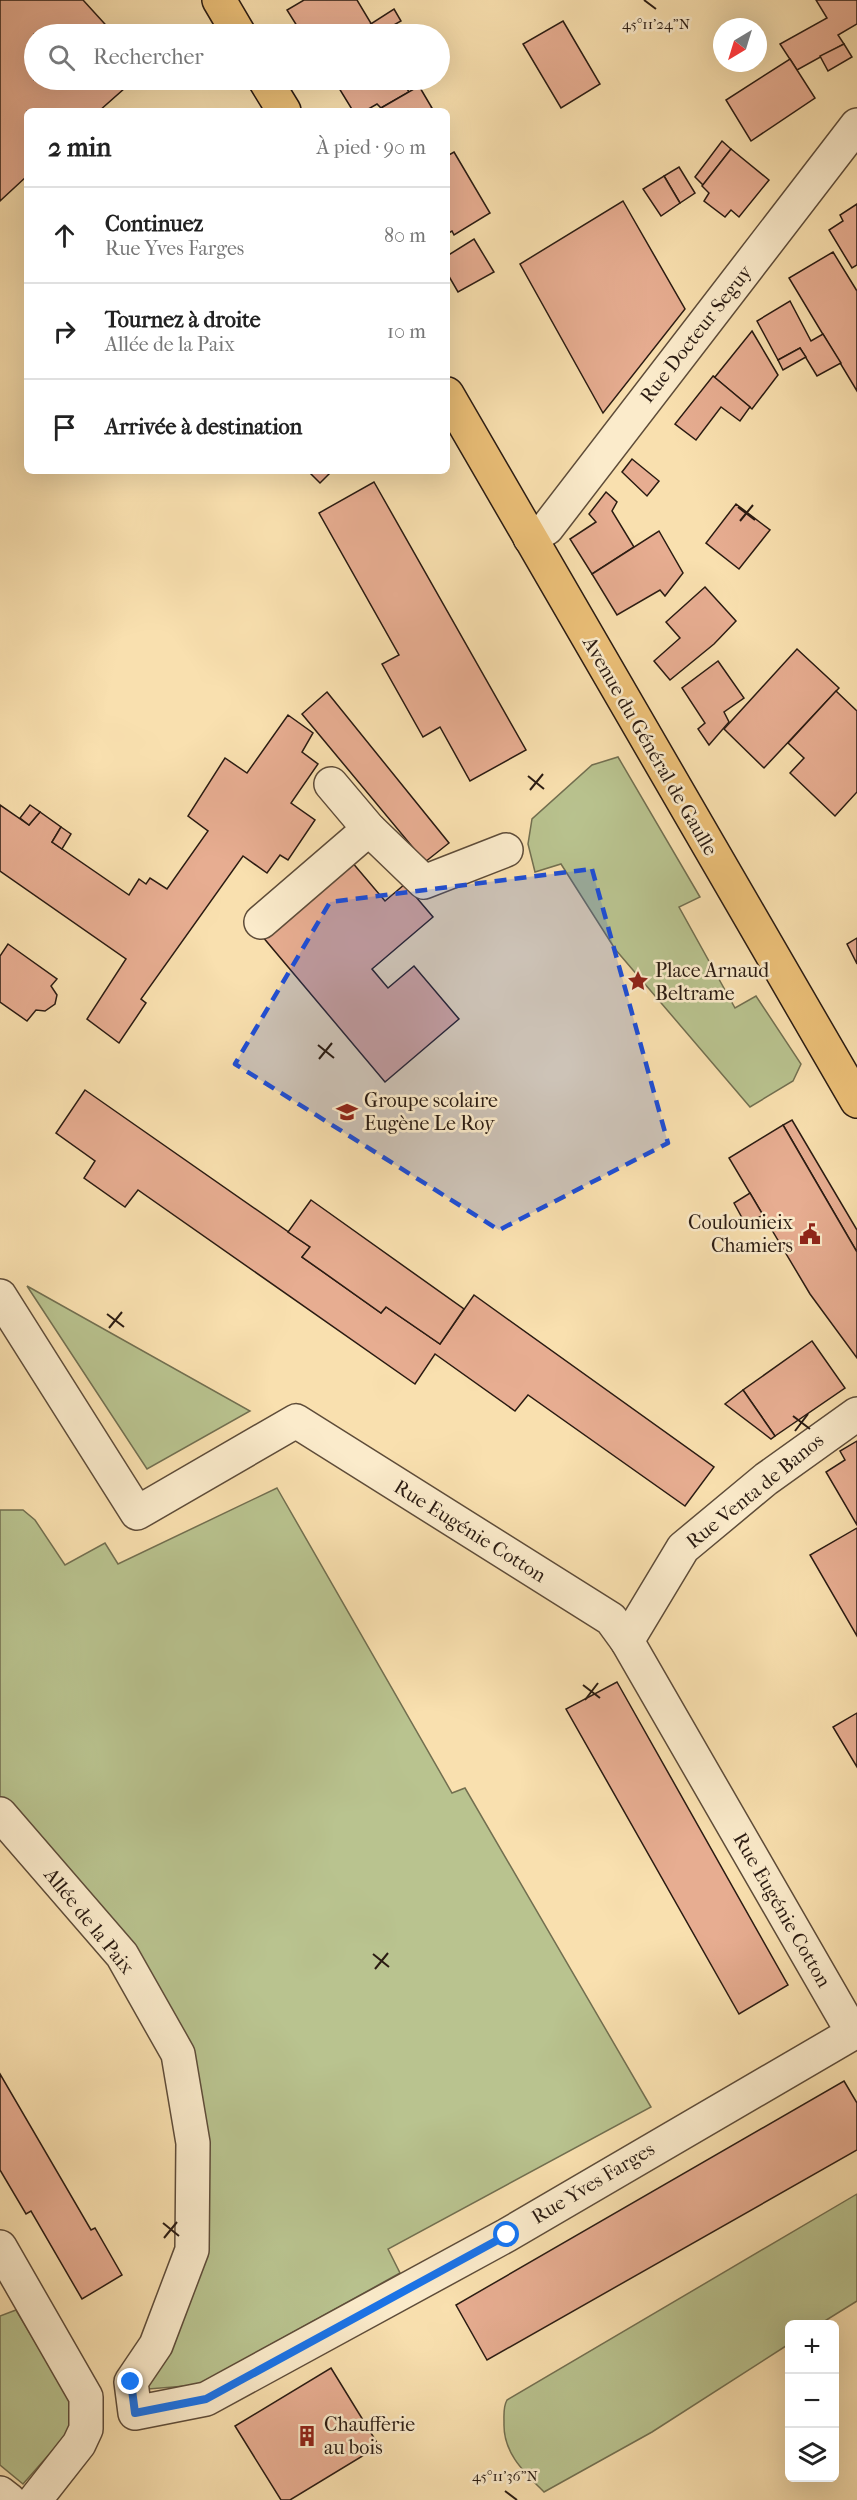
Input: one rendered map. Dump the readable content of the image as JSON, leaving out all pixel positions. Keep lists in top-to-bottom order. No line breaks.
{"streets":{"main road":["Avenue du Général de Gaulle"],"street":["Rue Docteur Seguy","Rue Venta de Banos","Rue Eugénie Cotton","Allée de la Paix","Rue Yves Farges"]},"crossings":[["Rue Docteur Seguy","Avenue du Général de Gaulle"],["Rue Venta de Banos","Rue Eugénie Cotton"],["Rue Eugénie Cotton","Rue Yves Farges"],["Allée de la Paix","Rue Yves Farges"]],"places":{"place":["Place Arnaud Beltrame"],"school or university":["Groupe scolaire Eugène Le Roy"],"public building":["Coulounieix Chamiers"],"building":["Chaufferie au bois"]},"north":"bottom left","page":{"search":"Rechercher","heading":["2 min","À pied · 90 m"],"list":[["Continuez","Rue Yves Farges","80 m"],["Tournez à droite","Allée de la Paix","10 m"],"Arrivée à destination"],"map_buttons":["+","−"]},"coordinates":["45°11'24\"N","45°11'36\"N"]}
